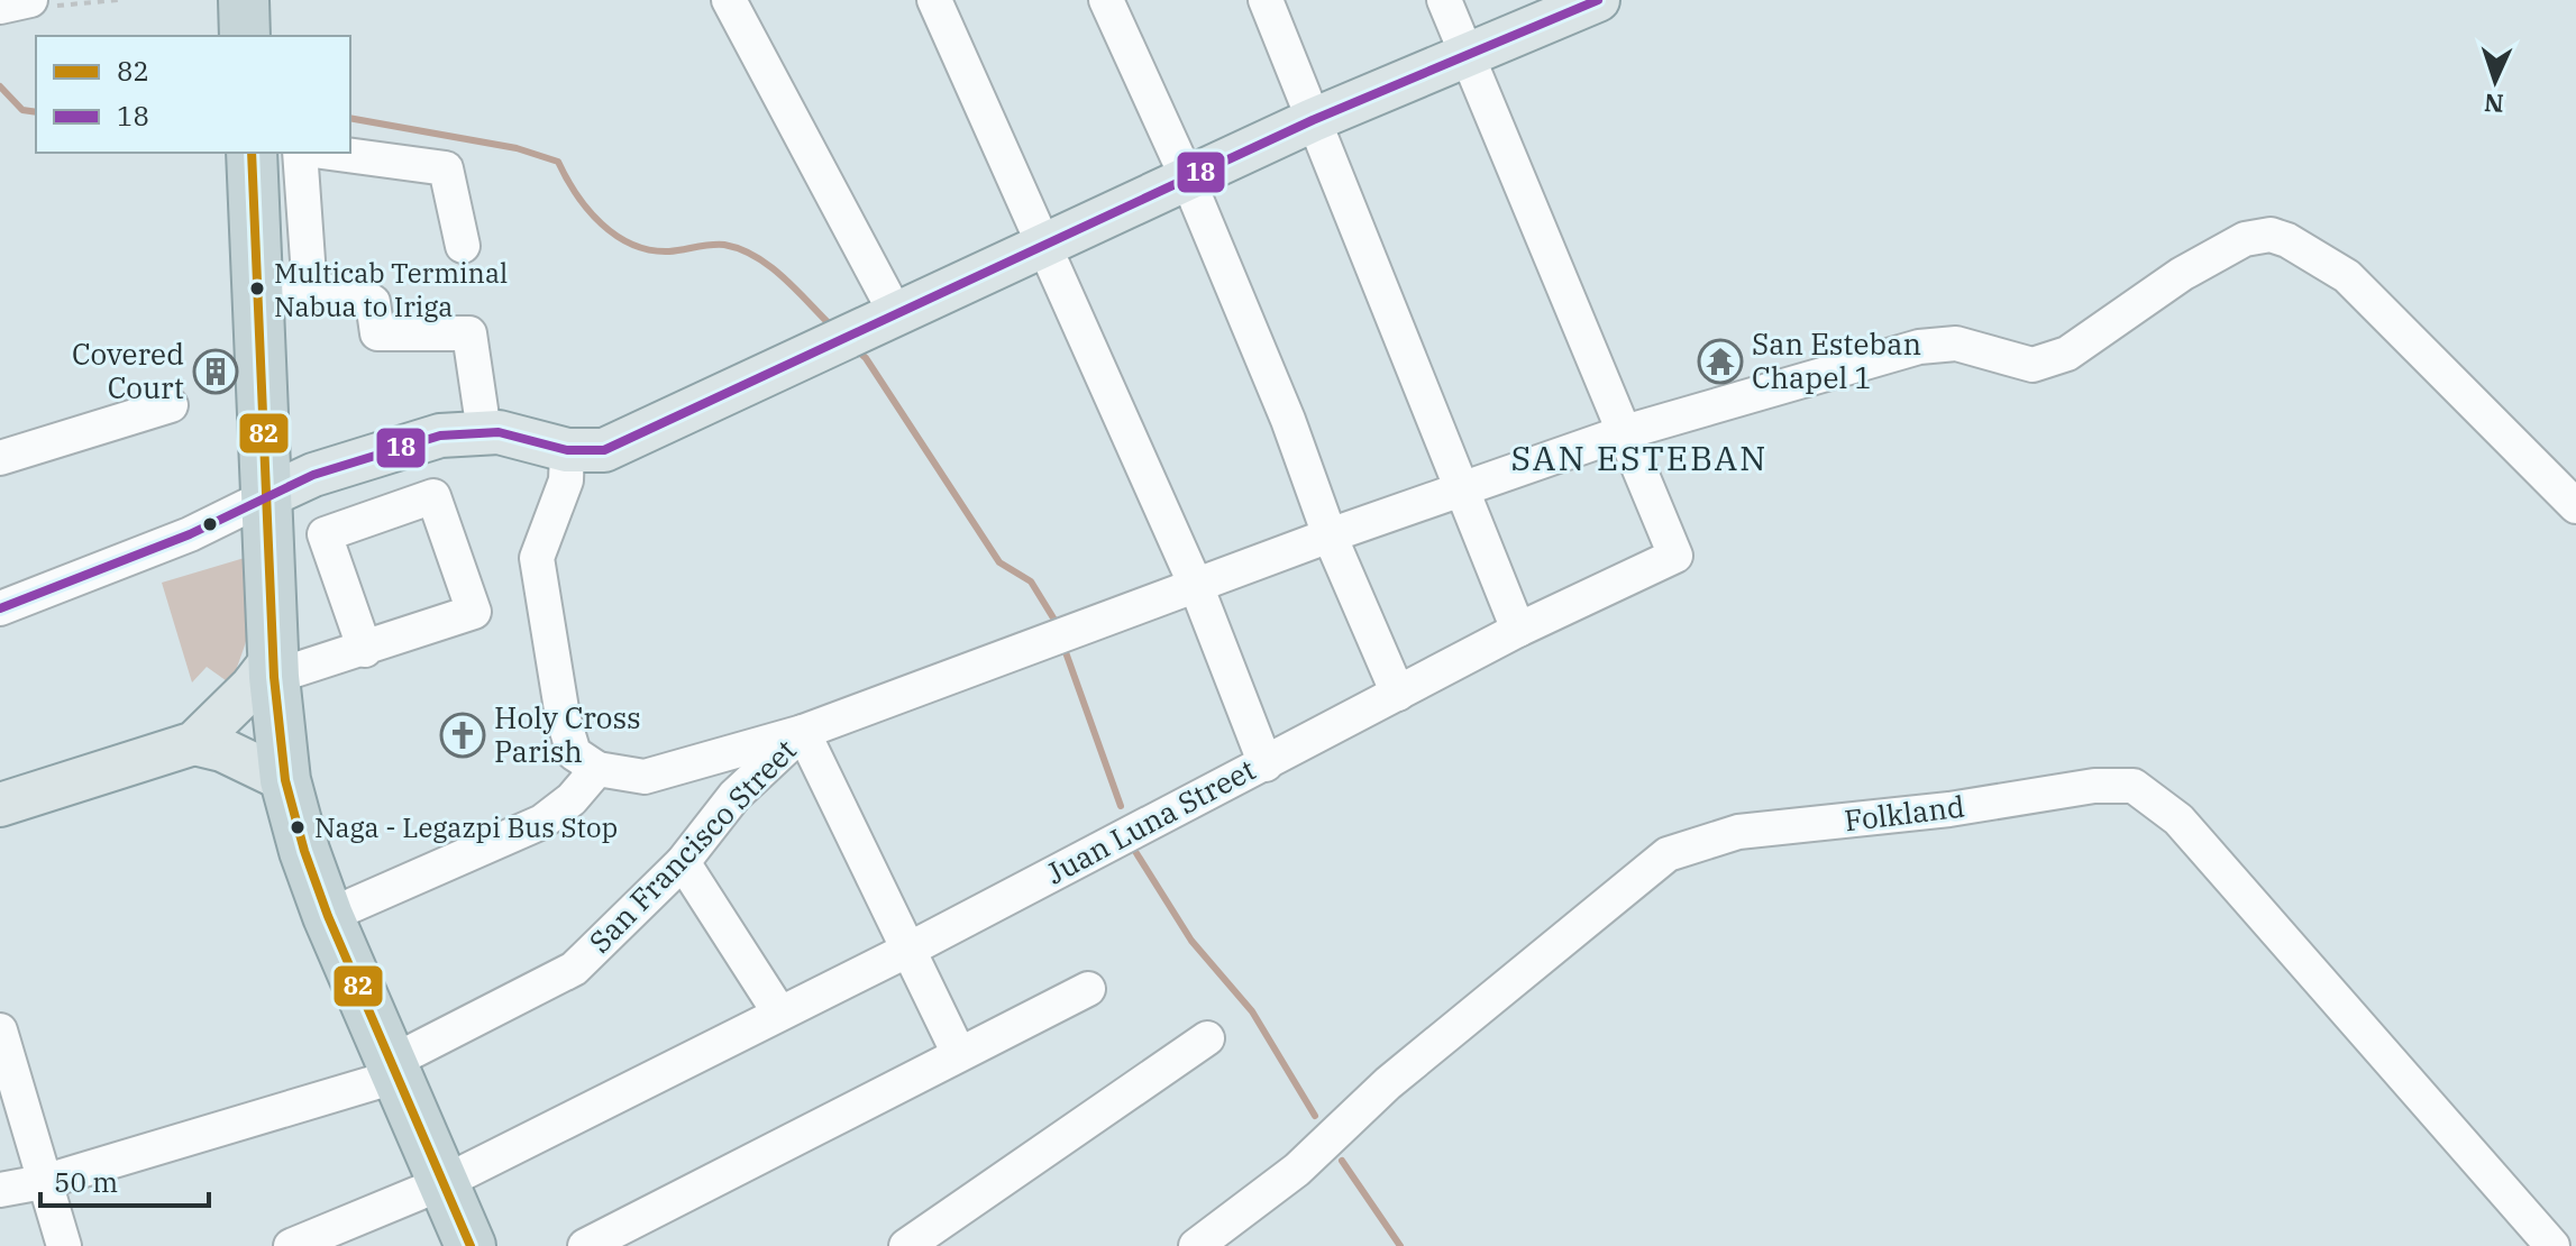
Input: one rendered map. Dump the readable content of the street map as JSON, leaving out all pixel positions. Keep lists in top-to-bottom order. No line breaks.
{"streets":{"street":["Folkland","Juan Luna Street","San Francisco Street"]},"districts":["SAN ESTEBAN"],"places":{"other":["Multicab Terminal Nabua to Iriga","Naga - Legazpi Bus Stop"],"temple":["San Esteban Chapel 1"],"building":["Covered Court"],"church":["Holy Cross Parish"]},"lines":["transit line 18","transit line 82"],"legend":["82","18"],"scale_bar":"50 m","north":"bottom"}
